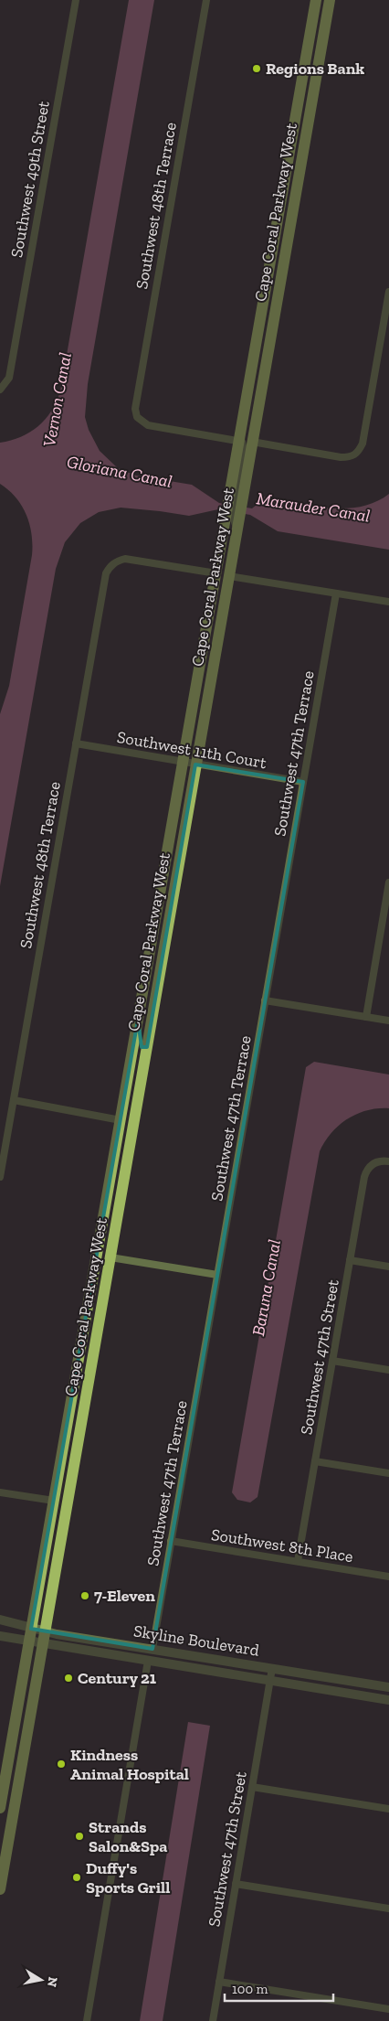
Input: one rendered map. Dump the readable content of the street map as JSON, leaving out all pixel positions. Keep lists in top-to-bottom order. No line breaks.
{"streets":{"main road":["Cape Coral Parkway West"],"street":["Southwest 49th Street","Southwest 48th Terrace","Southwest 11th Court","Southwest 47th Terrace","Southwest 47th Street","Southwest 8th Place","Skyline Boulevard"]},"crossings":[["Southwest 48th Terrace","Cape Coral Parkway West"],["Southwest 48th Terrace","Southwest 11th Court"],["Cape Coral Parkway West","Southwest 11th Court"],["Cape Coral Parkway West","Skyline Boulevard"],["Southwest 11th Court","Southwest 47th Terrace"],["Southwest 47th Terrace","Southwest 8th Place"],["Southwest 47th Terrace","Skyline Boulevard"],["Southwest 47th Street","Southwest 8th Place"],["Southwest 47th Street","Skyline Boulevard"]],"water":["Vernon Canal","Gloriana Canal","Marauder Canal","Baruna Canal"],"places":["Regions Bank","7-Eleven","Century 21","Kindness Animal Hospital","Strands Salon&Spa","Duffy's Sports Grill"],"scale_bar":"100 m","north":"right"}
